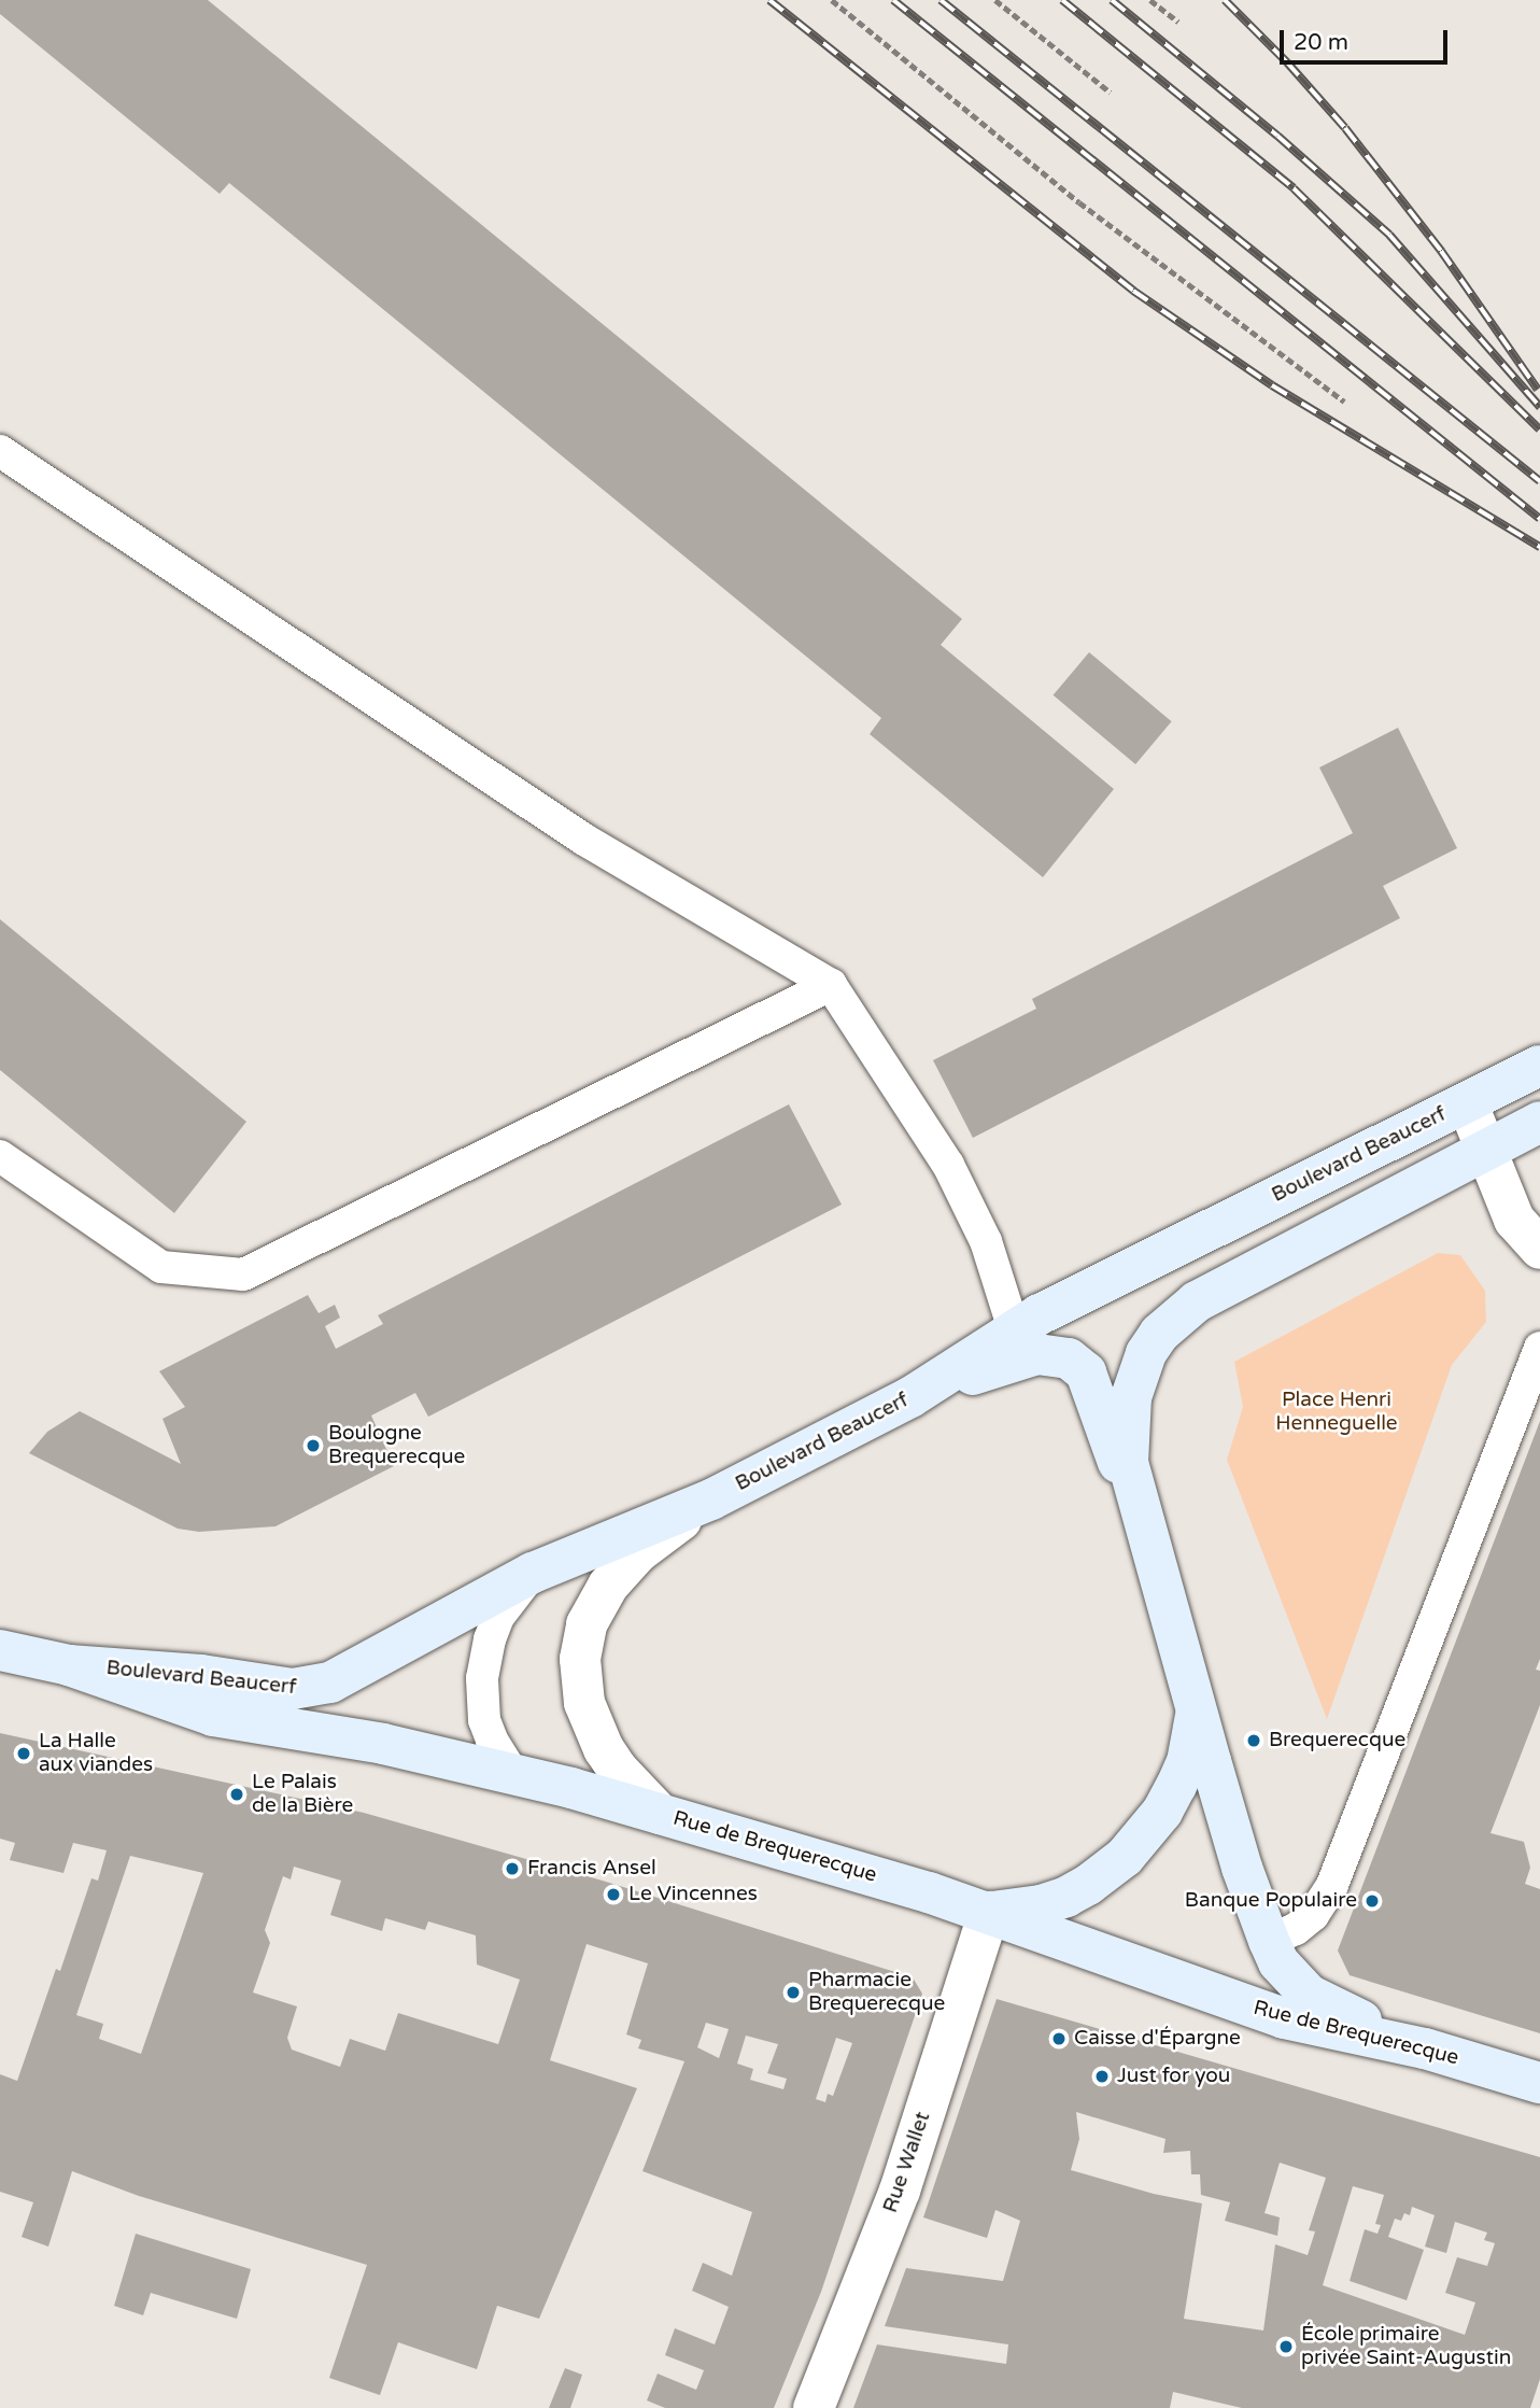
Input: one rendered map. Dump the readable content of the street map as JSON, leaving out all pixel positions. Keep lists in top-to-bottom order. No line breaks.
{"streets":{"street":["Boulevard Beaucerf","Rue de Brequerecque","Rue Wallet"]},"crossings":[["Boulevard Beaucerf","Rue de Brequerecque"],["Rue de Brequerecque","Rue Wallet"]],"parks":["Place Henri Henneguelle"],"places":["Boulogne Brequerecque","Brequerecque","La Halle aux viandes","Le Palais de la Bière","Francis Ansel","Le Vincennes","Banque Populaire","Pharmacie Brequerecque","Caisse d'Épargne","Just for you","École primaire privée Saint-Augustin"],"scale_bar":"20 m"}
